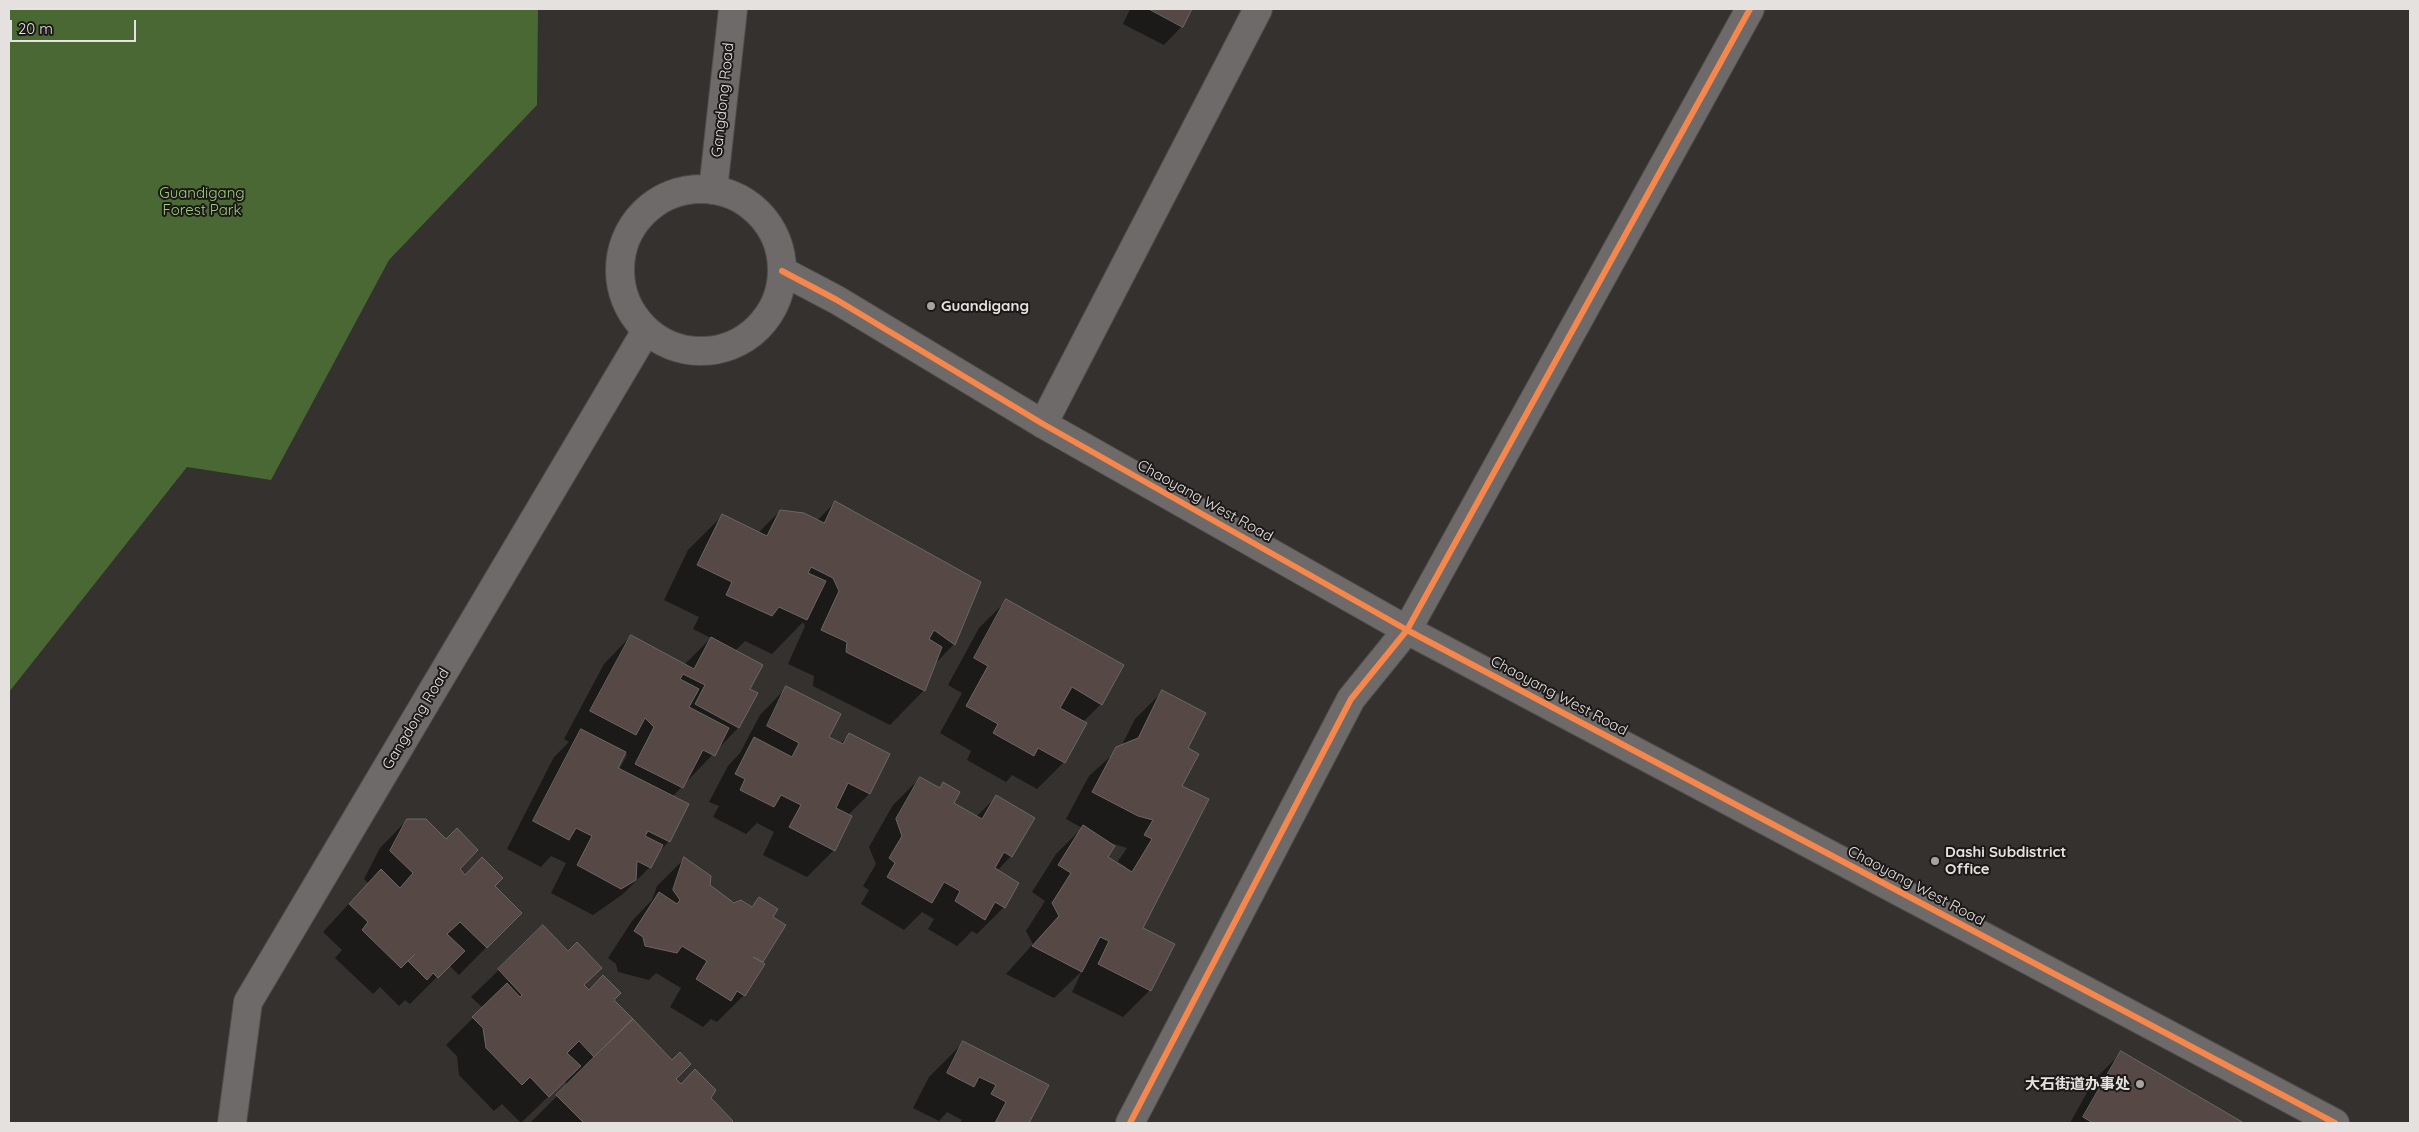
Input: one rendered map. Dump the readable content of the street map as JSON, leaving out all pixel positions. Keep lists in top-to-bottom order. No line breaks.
{"streets":{"street":["Gangdong Road","Chaoyang West Road"]},"crossings":[["Gangdong Road","Chaoyang West Road"]],"parks":["Guandigang Forest Park"],"places":["Guandigang","Dashi Subdistrict Office","大石街道办事处"],"scale_bar":"20 m"}
